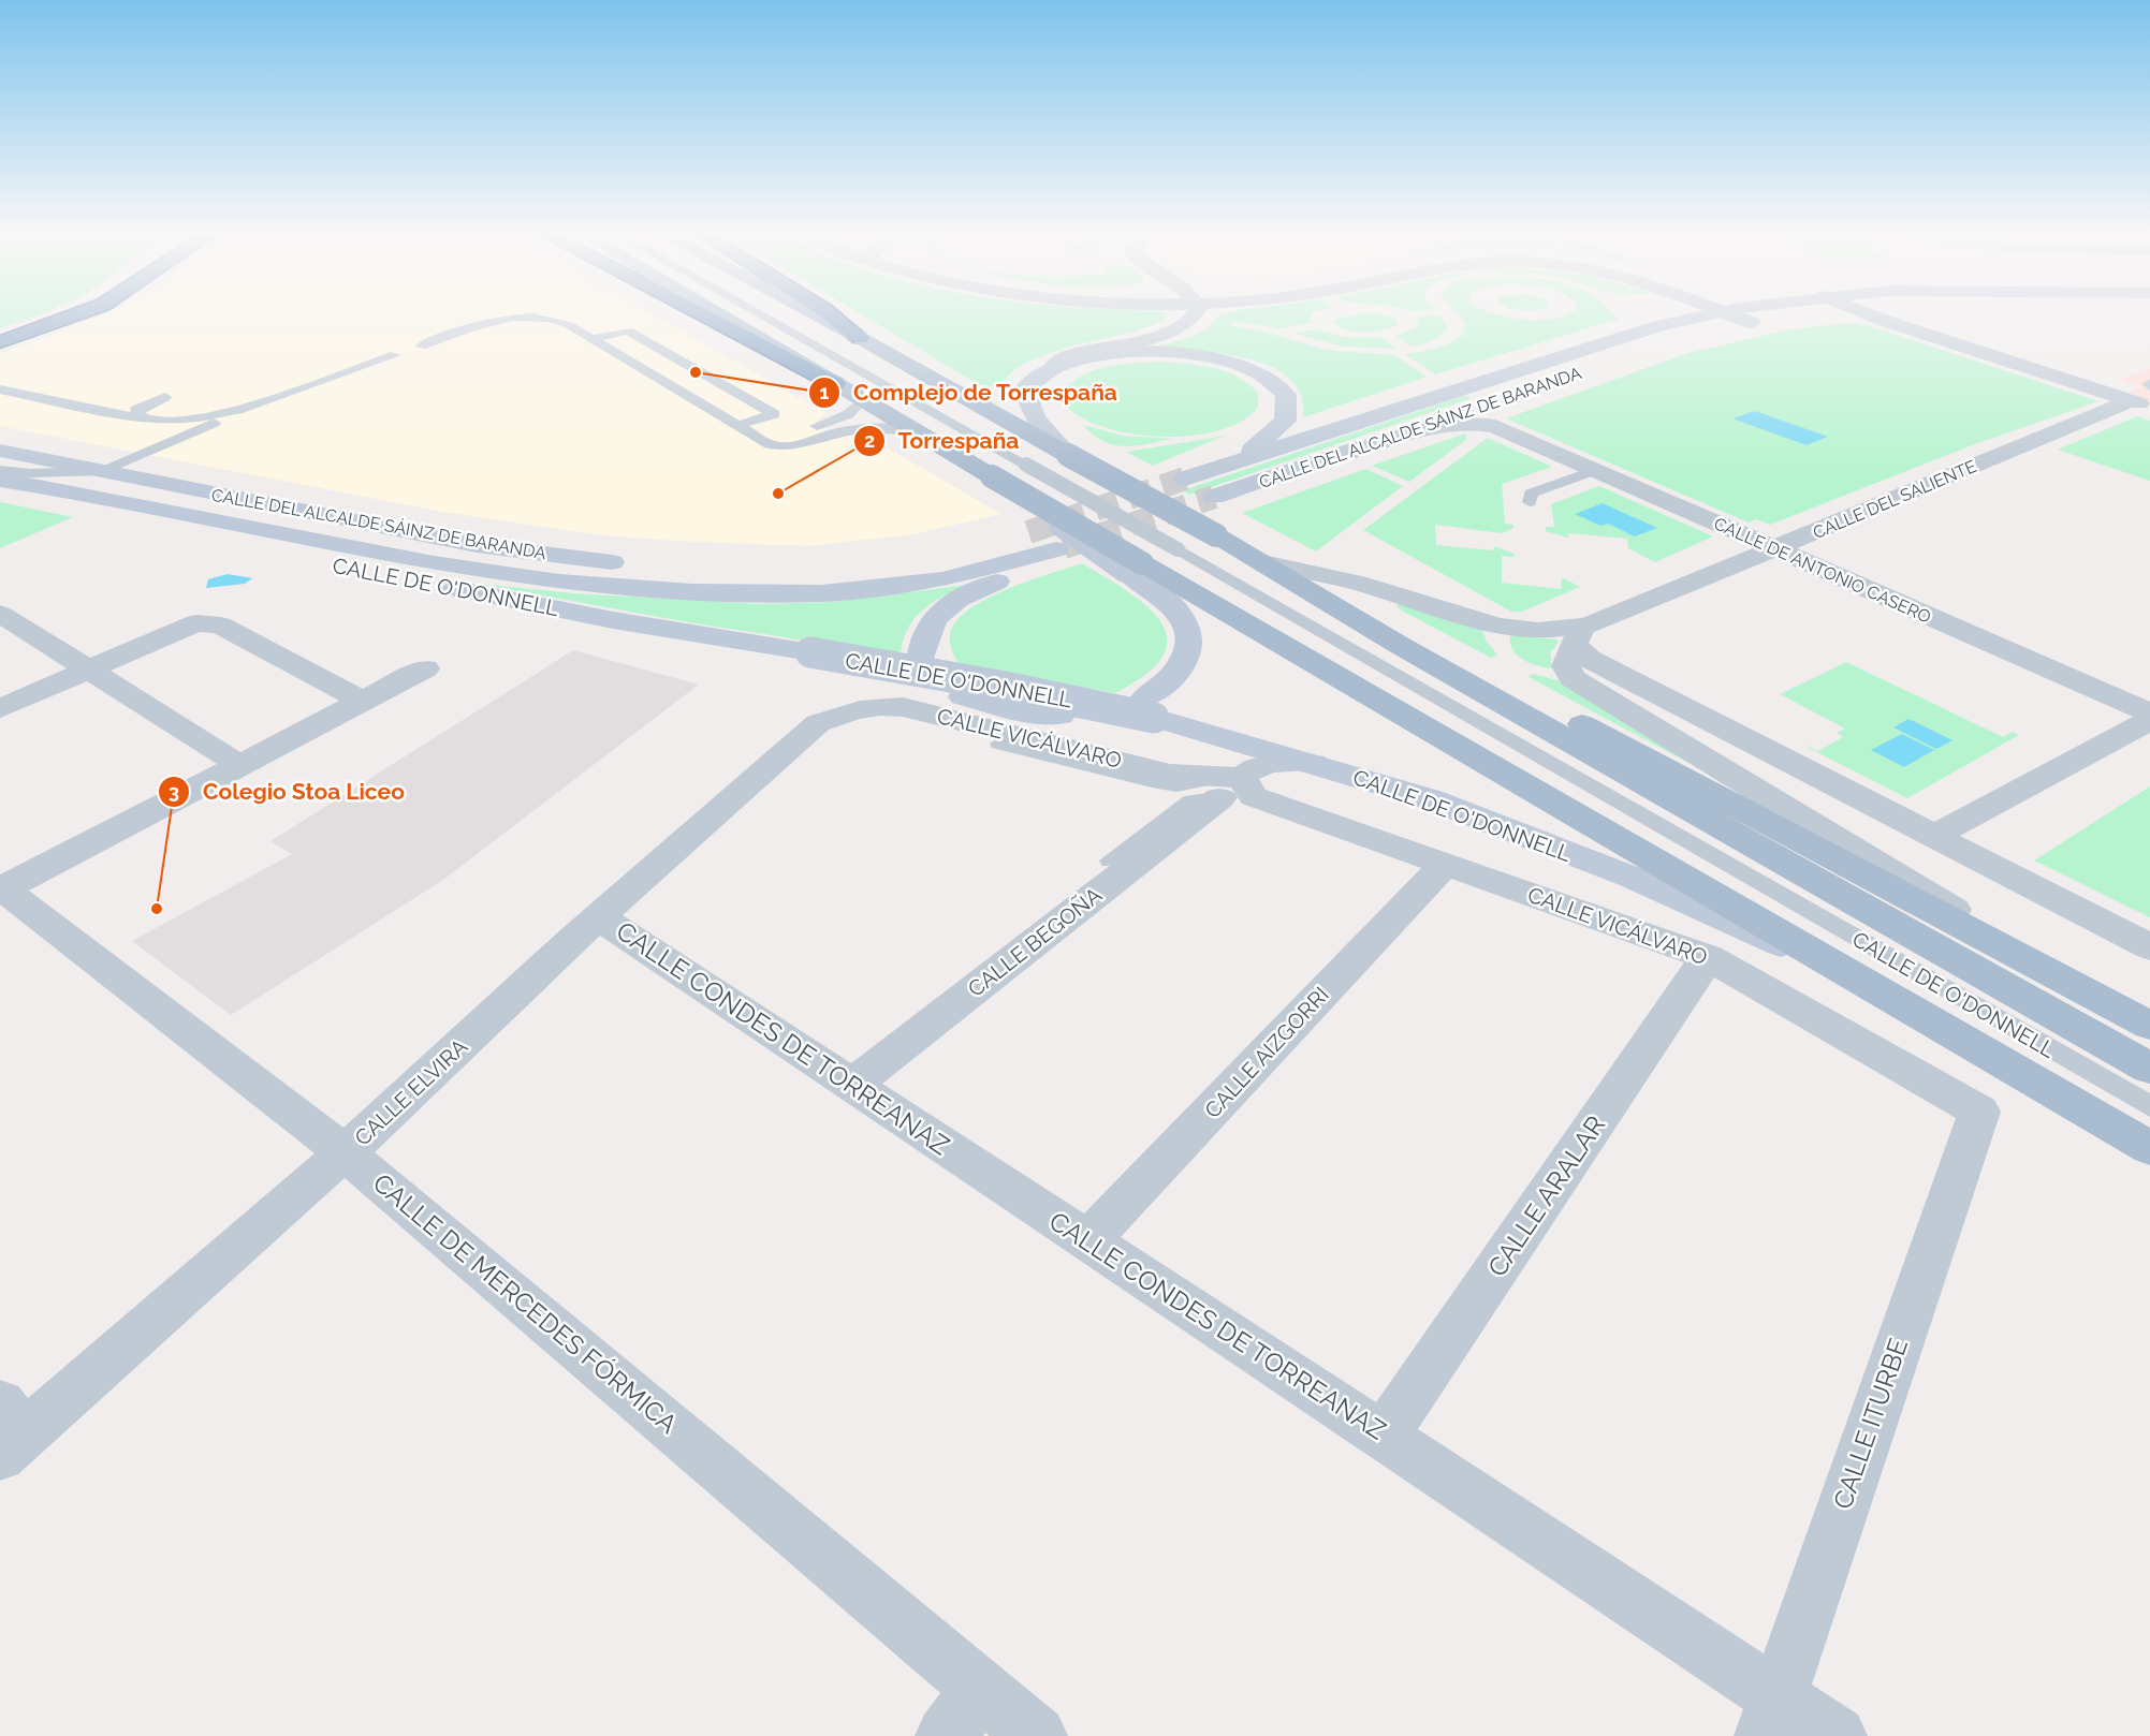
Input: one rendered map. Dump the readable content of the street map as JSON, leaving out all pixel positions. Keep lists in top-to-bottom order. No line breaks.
{"streets":{"main road":["CALLE DE O'DONNELL"],"street":["CALLE DEL ALCALDE SÁINZ DE BARANDA","CALLE DEL SALIENTE","CALLE DE ANTONIO CASERO","CALLE VICÁLVARO","CALLE BEGOÑA","CALLE CONDES DE TORREANAZ","CALLE AIZGORRI","CALLE ELVIRA","CALLE ARALAR","CALLE DE MERCEDES FÓRMICA","CALLE ITURBE"]},"crossings":[["CALLE DEL ALCALDE SÁINZ DE BARANDA","CALLE DE ANTONIO CASERO"],["CALLE DEL ALCALDE SÁINZ DE BARANDA","CALLE DE O'DONNELL"],["CALLE DEL SALIENTE","CALLE DE ANTONIO CASERO"],["CALLE DEL SALIENTE","CALLE DE O'DONNELL"],["CALLE VICÁLVARO","CALLE BEGOÑA"],["CALLE VICÁLVARO","CALLE AIZGORRI"],["CALLE VICÁLVARO","CALLE ELVIRA"],["CALLE VICÁLVARO","CALLE ARALAR"],["CALLE VICÁLVARO","CALLE ITURBE"],["CALLE BEGOÑA","CALLE CONDES DE TORREANAZ"],["CALLE CONDES DE TORREANAZ","CALLE AIZGORRI"],["CALLE CONDES DE TORREANAZ","CALLE ELVIRA"],["CALLE CONDES DE TORREANAZ","CALLE ARALAR"],["CALLE CONDES DE TORREANAZ","CALLE ITURBE"],["CALLE ELVIRA","CALLE DE MERCEDES FÓRMICA"]],"places":["Complejo de Torrespaña","Torrespaña","Colegio Stoa Liceo"]}
